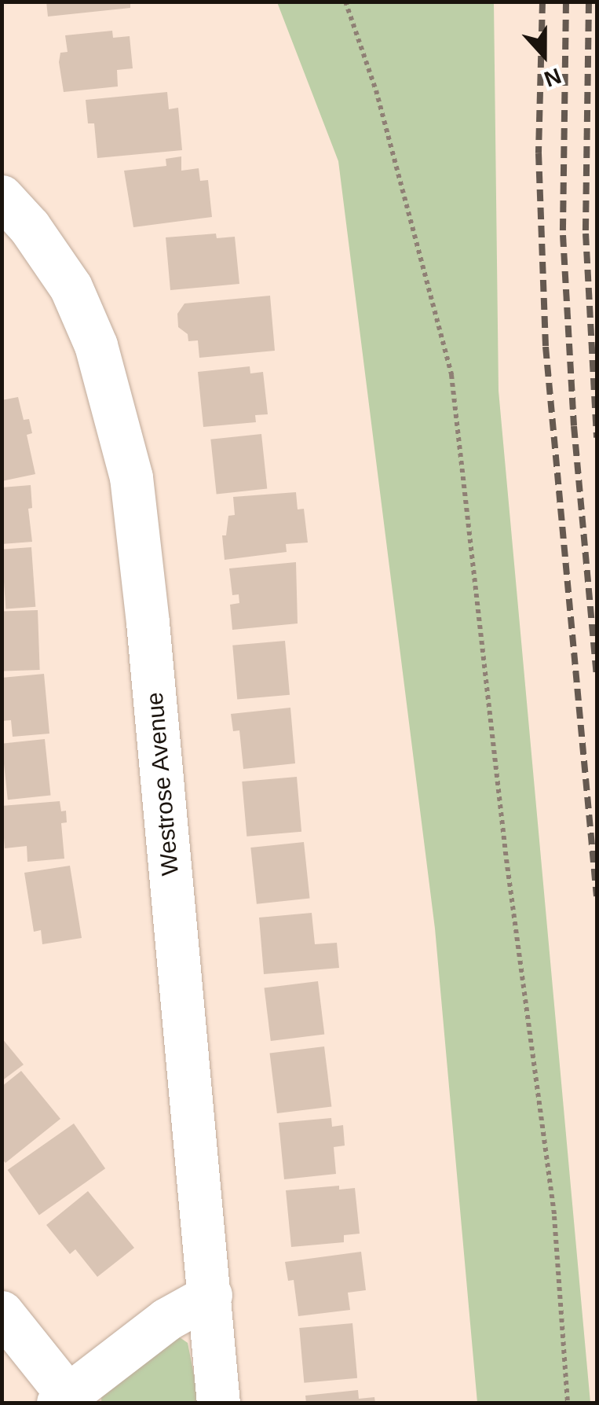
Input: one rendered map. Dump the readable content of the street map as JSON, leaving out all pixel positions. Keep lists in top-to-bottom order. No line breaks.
{"streets":{"street":["Westrose Avenue"]},"north":"bottom"}
